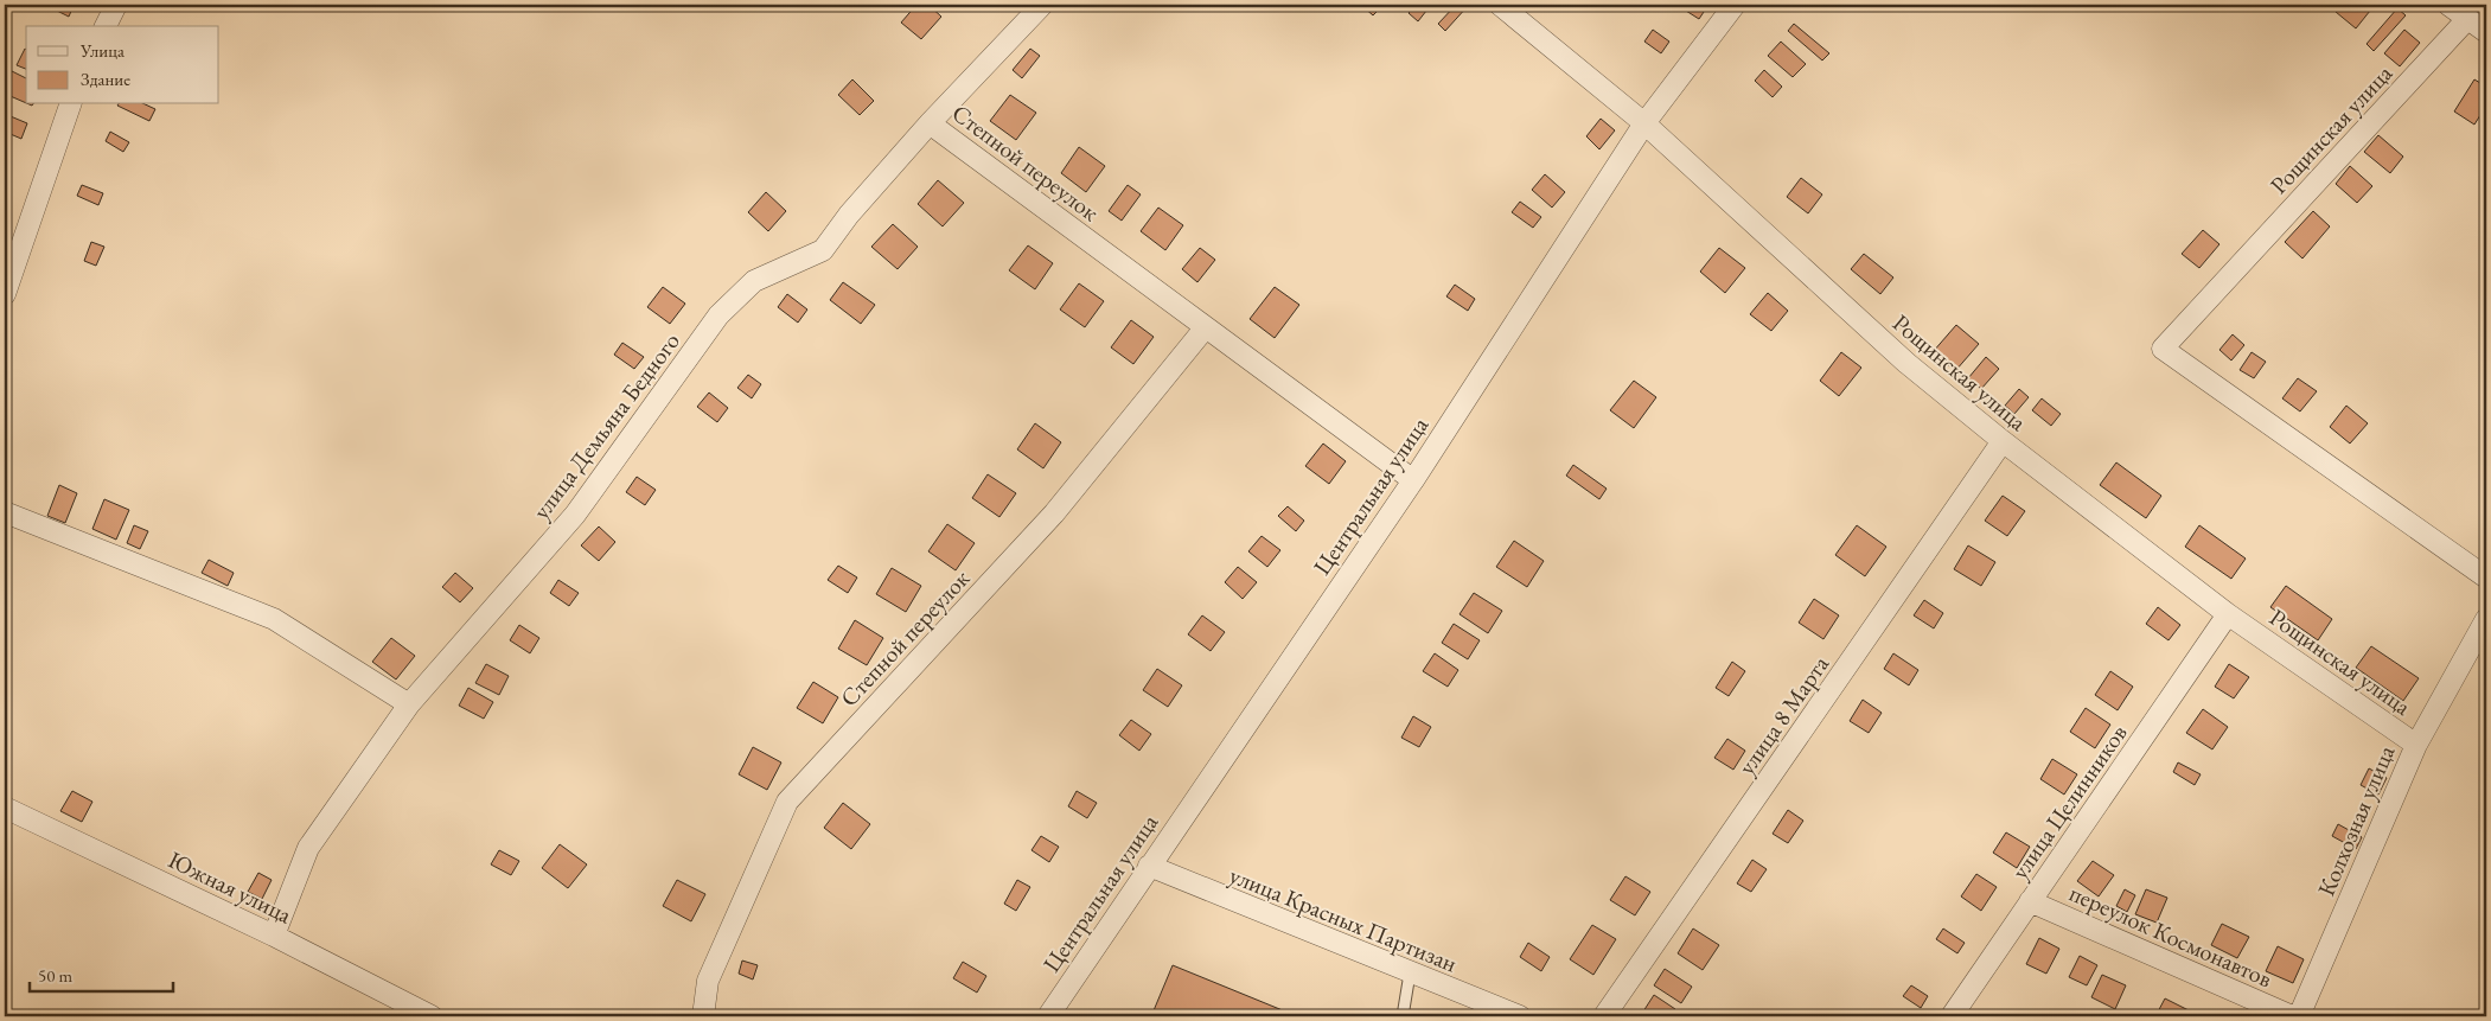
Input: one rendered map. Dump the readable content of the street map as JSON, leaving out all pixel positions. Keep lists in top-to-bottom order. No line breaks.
{"streets":{"street":["Рощинская улица","Степной переулок","улица Демьяна Бедного","Центральная улица","улица 8 Марта","улица Целинников","Колхозная улица","Южная улица","улица Красных Партизан","переулок Космонавтов"]},"crossings":[["Рощинская улица","Центральная улица"],["Рощинская улица","улица 8 Марта"],["Рощинская улица","улица Целинников"],["Рощинская улица","Колхозная улица"],["Степной переулок","улица Демьяна Бедного"],["Степной переулок","Центральная улица"],["улица Демьяна Бедного","Южная улица"],["Центральная улица","улица Красных Партизан"],["улица Целинников","переулок Космонавтов"]],"legend":["Улица","Здание"],"scale_bar":"50 m"}
